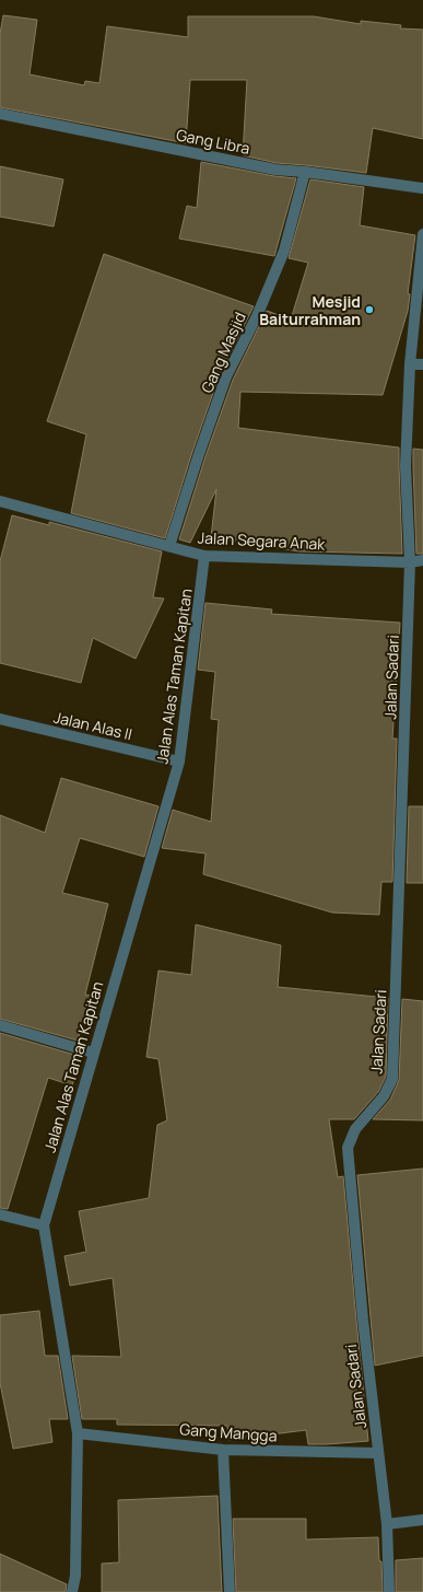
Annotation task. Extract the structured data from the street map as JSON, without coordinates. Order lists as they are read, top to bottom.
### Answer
{
  "streets": {
    "street": [
      "Gang Libra",
      "Gang Masjid",
      "Jalan Segara Anak",
      "Jalan Alas Taman Kapitan",
      "Jalan Sadari",
      "Jalan Alas II",
      "Gang Mangga"
    ]
  },
  "crossings": [
    ["Gang Libra", "Gang Masjid"],
    ["Gang Masjid", "Jalan Segara Anak"],
    ["Jalan Segara Anak", "Jalan Alas Taman Kapitan"],
    ["Jalan Segara Anak", "Jalan Sadari"],
    ["Jalan Alas Taman Kapitan", "Jalan Alas II"],
    ["Jalan Alas Taman Kapitan", "Gang Mangga"],
    ["Jalan Sadari", "Gang Mangga"]
  ],
  "places": ["Mesjid Baiturrahman"]
}
